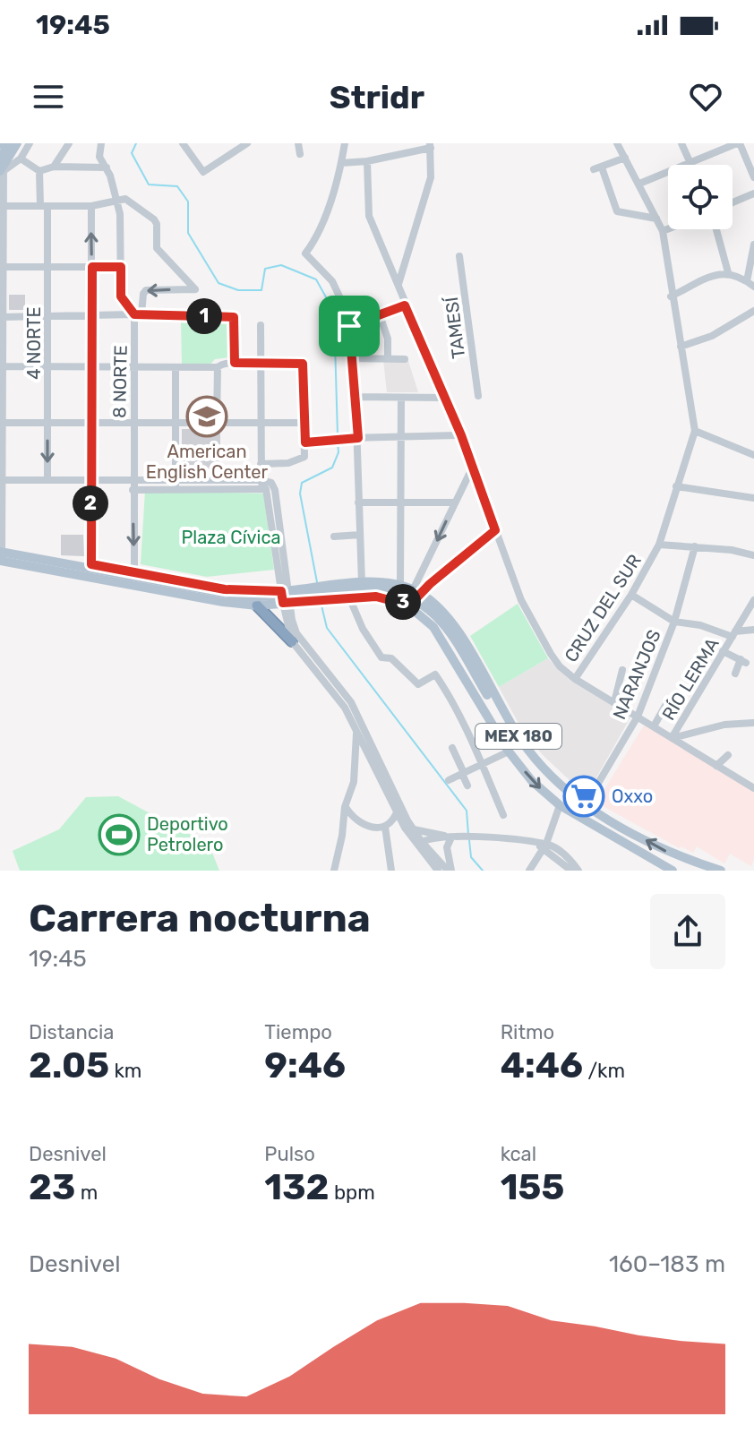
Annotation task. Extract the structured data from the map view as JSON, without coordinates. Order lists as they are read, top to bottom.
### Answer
{
  "streets": {
    "main road": ["MEX 180"],
    "street": [
      "TAMESÍ",
      "4 NORTE",
      "8 NORTE",
      "CRUZ DEL SUR",
      "NARANJOS",
      "RÍO LERMA"
    ]
  },
  "crossings": [
    ["8 NORTE", "MEX 180"],
    ["NARANJOS", "MEX 180"]
  ],
  "parks": ["Plaza Cívica"],
  "places": {
    "school or university": ["American English Center"],
    "supermarket": ["Oxxo"],
    "sports": ["Deportivo Petrolero"]
  },
  "page": {
    "status": "19:45",
    "header": "Stridr",
    "pins": ["1", "2", "3"],
    "heading": ["Carrera nocturna", "19:45"],
    "stats": [
      ["Distancia", "2.05 km"],
      ["Tiempo", "9:46"],
      ["Ritmo", "4:46 /km"],
      ["Desnivel", "23 m"],
      ["Pulso", "132 bpm"],
      ["kcal", "155"]
    ],
    "chart": ["Desnivel", "160–183 m"]
  }
}
